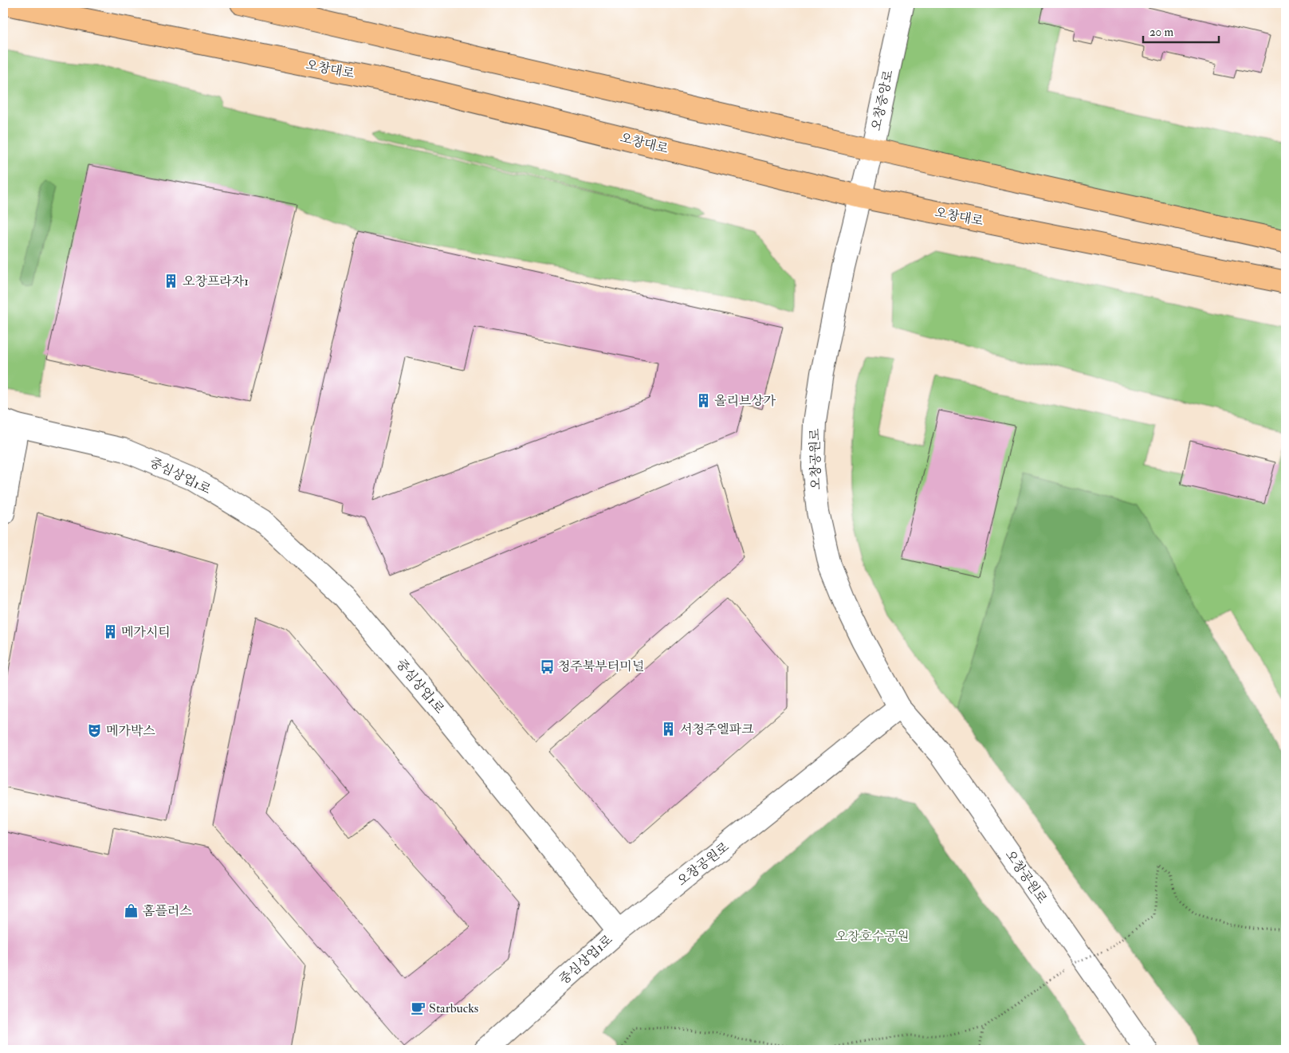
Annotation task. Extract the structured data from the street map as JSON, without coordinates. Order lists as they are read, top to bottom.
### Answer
{
  "streets": {
    "main road": ["오창대로"],
    "street": ["오창중앙로", "오창공원로", "중심상업1로"]
  },
  "crossings": [
    ["오창대로", "오창중앙로"],
    ["오창대로", "오창공원로"],
    ["오창중앙로", "오창공원로"],
    ["오창공원로", "중심상업1로"]
  ],
  "parks": ["오창호수공원"],
  "places": {
    "building": [
      "오창프라자1",
      "올리브상가",
      "메가시티",
      "서청주엘파크"
    ],
    "bus stop": ["청주북부터미널"],
    "theatre": ["메가박스"],
    "shop": ["홈플러스"],
    "cafe": ["Starbucks"]
  },
  "scale_bar": "20 m"
}
